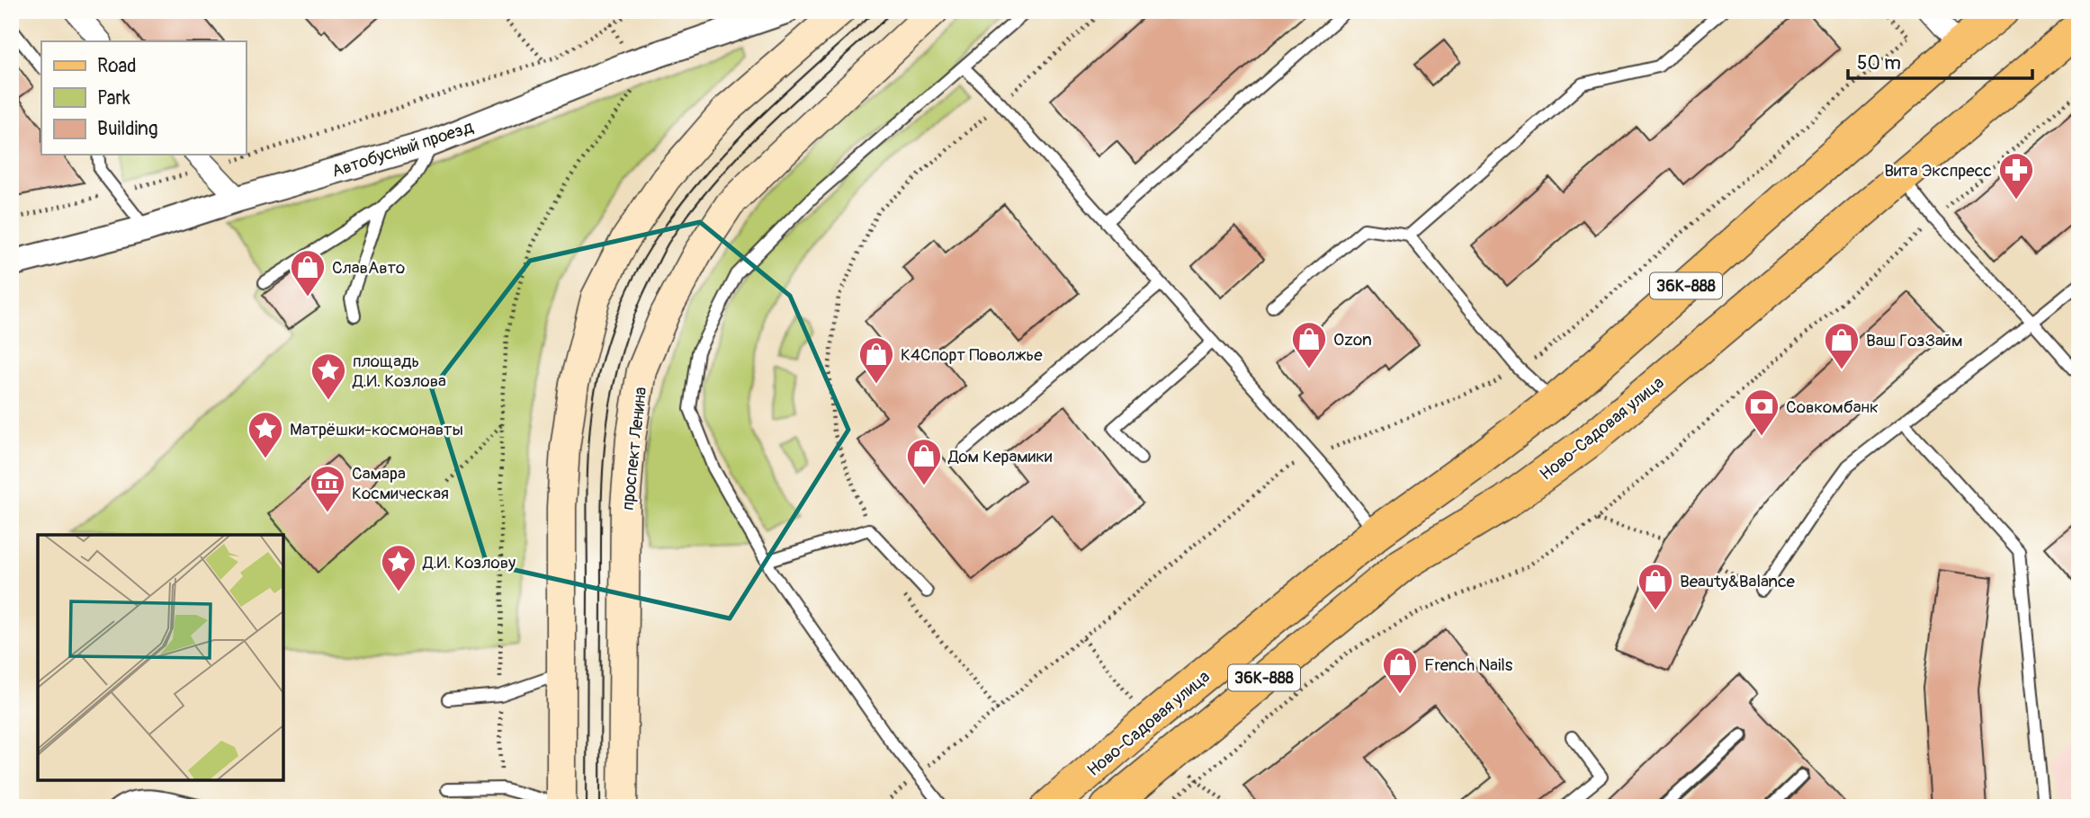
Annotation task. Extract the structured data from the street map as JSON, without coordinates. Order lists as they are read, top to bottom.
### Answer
{
  "streets": {
    "main road": ["36К-888", "Ново-Садовая улица", "проспект Ленина"],
    "street": ["Автобусный проезд"]
  },
  "places": {
    "pharmacy": ["Вита Экспресс"],
    "shop": [
      "СлавАвто",
      "Ozon",
      "Ваш ГозЗайм",
      "К4Спорт Поволжье",
      "Дом Керамики",
      "Beauty&Balance",
      "French Nails"
    ],
    "place": ["площадь Д.И. Козлова", "Матрёшки-космонавты", "Д.И. Козлову"],
    "bank": ["Совкомбанк"],
    "museum": ["Самара Космическая"]
  },
  "legend": ["Road", "Park", "Building"],
  "scale_bar": "50 m"
}
